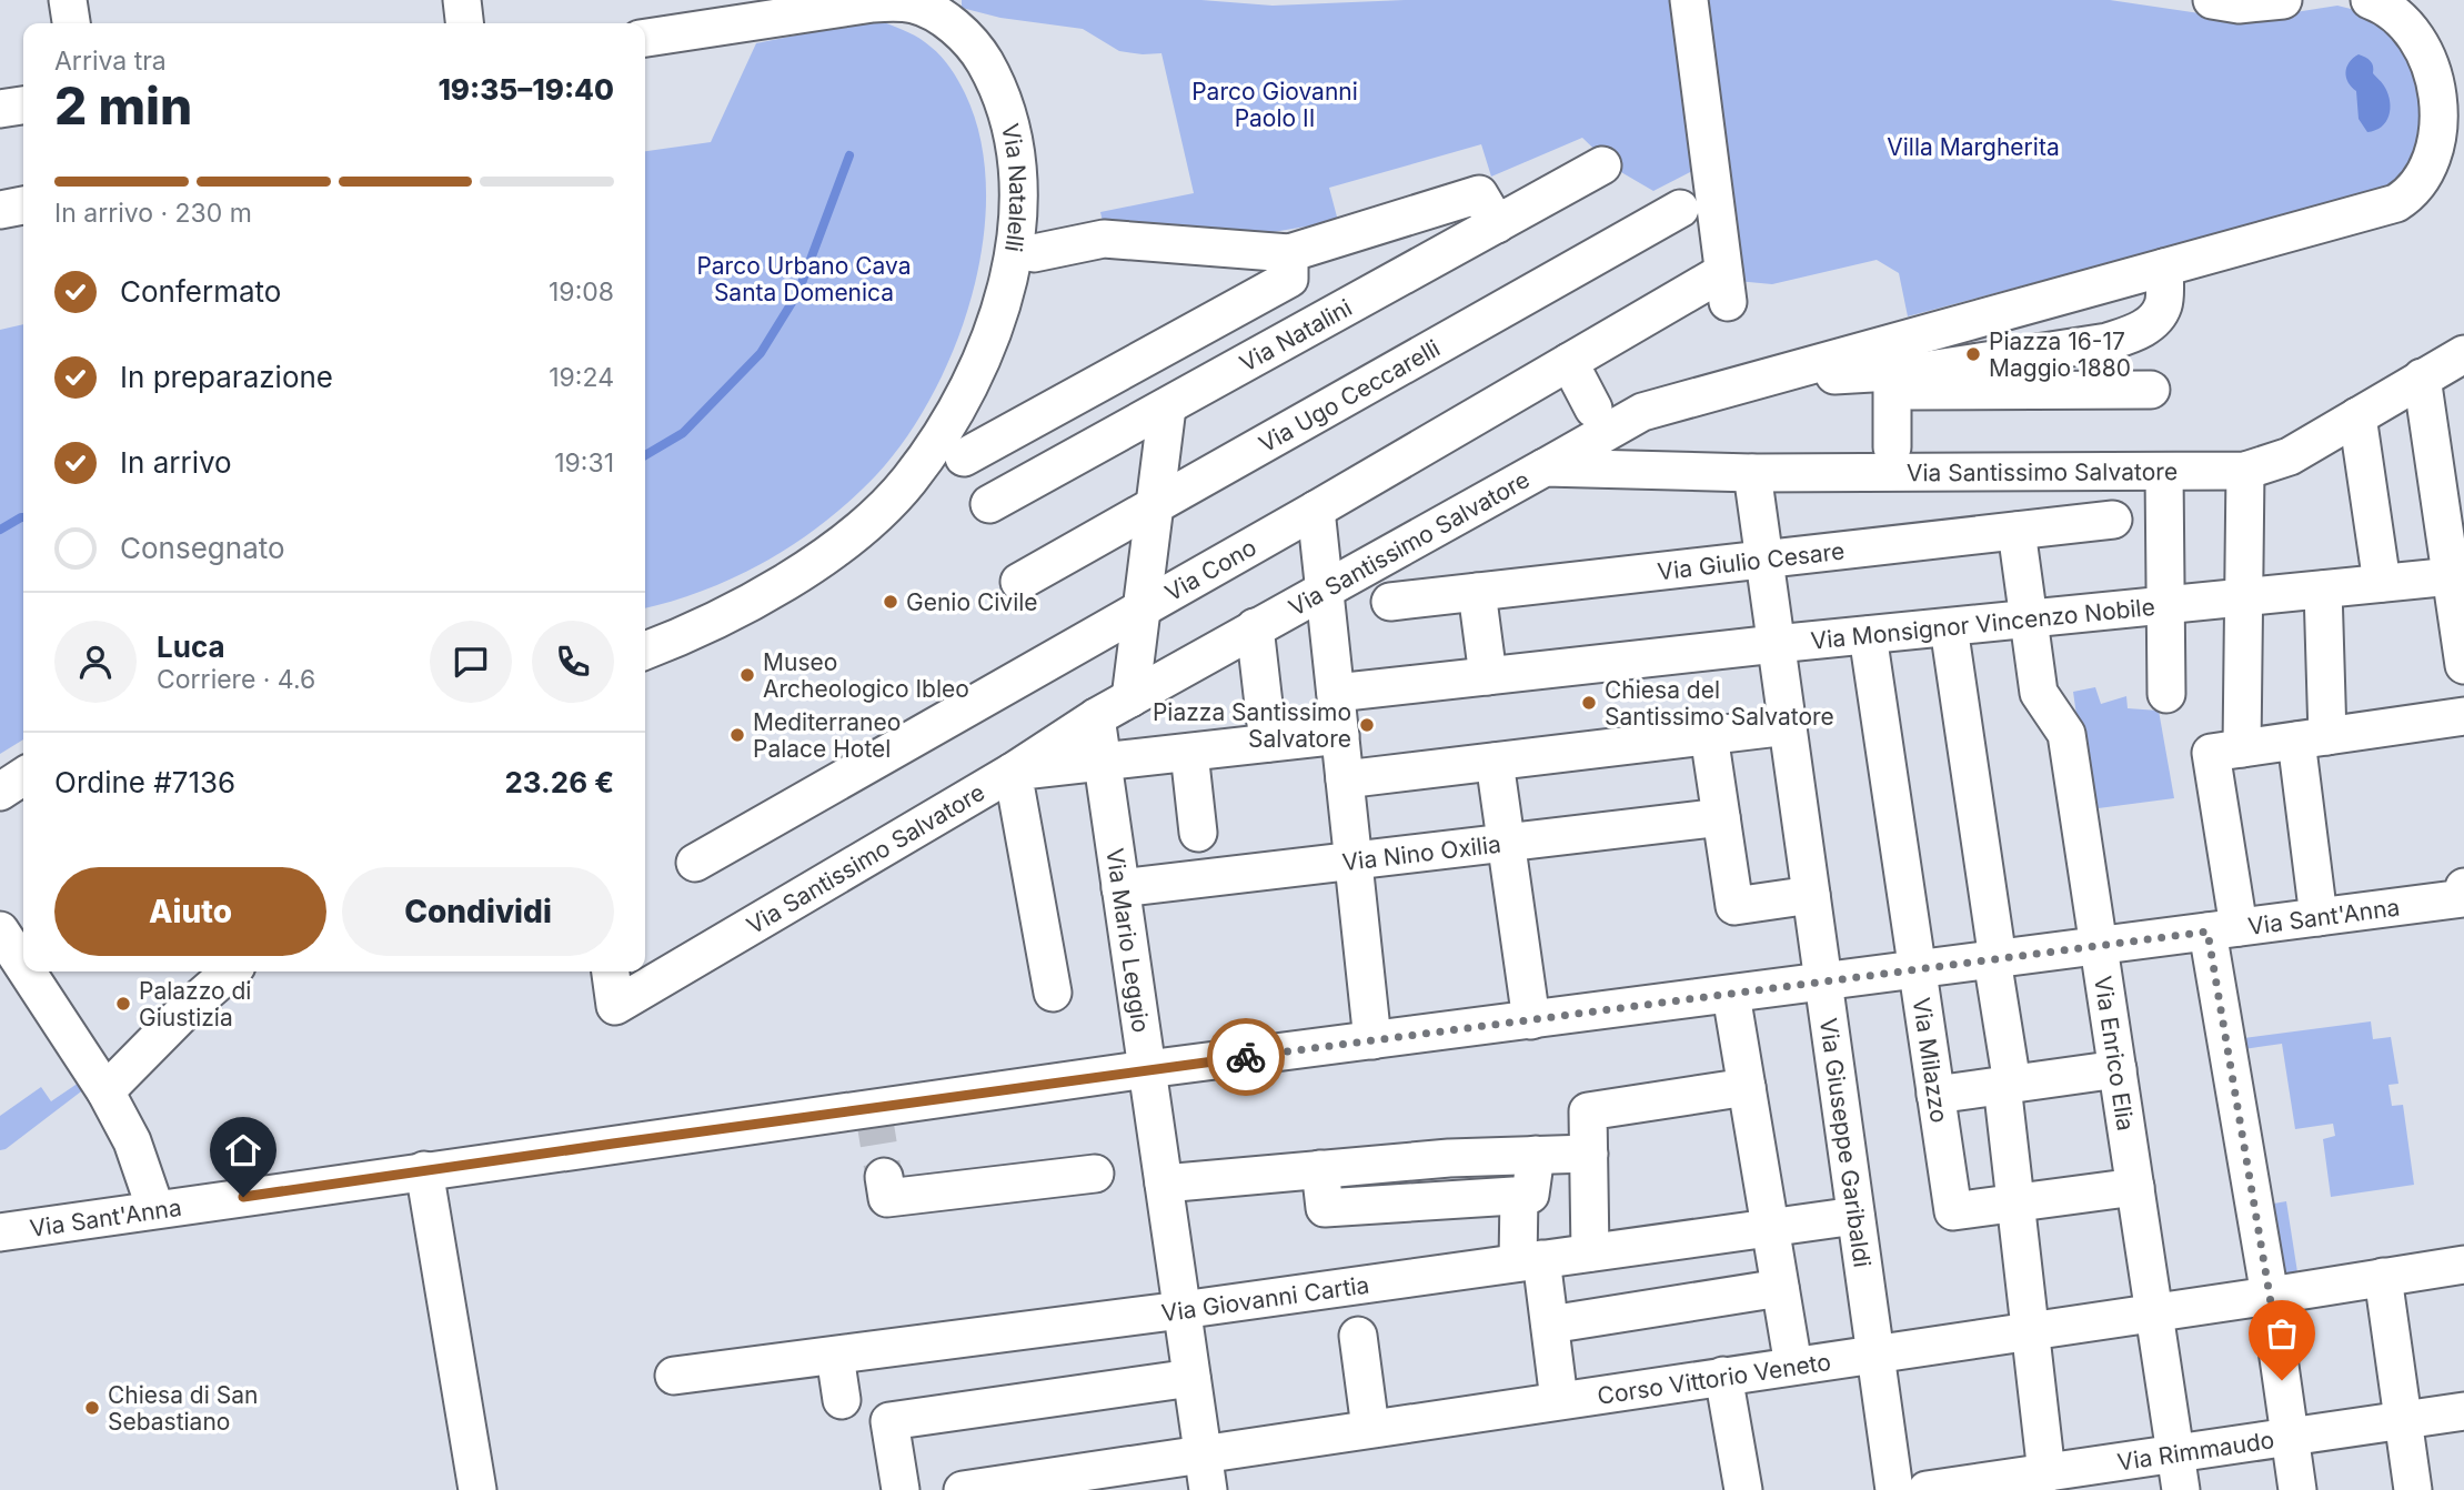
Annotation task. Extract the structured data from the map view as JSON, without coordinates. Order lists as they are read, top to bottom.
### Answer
{
  "streets": {
    "street": [
      "Via Natalelli",
      "Via Natalini",
      "Via Ugo Ceccarelli",
      "Via Santissimo Salvatore",
      "Via Giulio Cesare",
      "Via Cono",
      "Via Monsignor Vincenzo Nobile",
      "Via Nino Oxilia",
      "Via Sant'Anna",
      "Via Mario Leggio",
      "Via Enrico Elia",
      "Via Milazzo",
      "Via Giuseppe Garibaldi",
      "Via Giovanni Cartia",
      "Corso Vittorio Veneto",
      "Via Rimmaudo"
    ]
  },
  "crossings": [
    ["Via Santissimo Salvatore", "Via Mario Leggio"],
    ["Via Santissimo Salvatore", "Via Giuseppe Garibaldi"],
    ["Via Giulio Cesare", "Via Enrico Elia"],
    ["Via Giulio Cesare", "Via Giuseppe Garibaldi"],
    ["Via Monsignor Vincenzo Nobile", "Via Enrico Elia"],
    ["Via Monsignor Vincenzo Nobile", "Via Milazzo"],
    ["Via Monsignor Vincenzo Nobile", "Via Giuseppe Garibaldi"],
    ["Via Nino Oxilia", "Via Mario Leggio"],
    ["Via Sant'Anna", "Via Mario Leggio"],
    ["Via Sant'Anna", "Via Enrico Elia"],
    ["Via Sant'Anna", "Via Milazzo"],
    ["Via Sant'Anna", "Via Giuseppe Garibaldi"],
    ["Via Mario Leggio", "Via Giovanni Cartia"],
    ["Via Mario Leggio", "Corso Vittorio Veneto"],
    ["Via Enrico Elia", "Via Milazzo"],
    ["Via Enrico Elia", "Corso Vittorio Veneto"],
    ["Via Enrico Elia", "Via Rimmaudo"],
    ["Via Giuseppe Garibaldi", "Via Giovanni Cartia"],
    ["Via Giuseppe Garibaldi", "Corso Vittorio Veneto"]
  ],
  "parks": ["Parco Giovanni Paolo II", "Villa Margherita", "Parco Urbano Cava Santa Domenica"],
  "places": [
    "Piazza 16-17 Maggio 1880",
    "Genio Civile",
    "Museo Archeologico Ibleo",
    "Chiesa del Santissimo Salvatore",
    "Piazza Santissimo Salvatore",
    "Mediterraneo Palace Hotel",
    "Palazzo di Giustizia",
    "Chiesa di San Sebastiano"
  ],
  "page": {
    "heading": ["2 min", "Arriva tra", "19:35–19:40"],
    "panel": [
      "Luca",
      "Corriere · 4.6",
      "Ordine #7136",
      "23.26 €"
    ],
    "bar": "In arrivo · 230 m",
    "list": [
      ["Confermato", "19:08"],
      ["In preparazione", "19:24"],
      ["In arrivo", "19:31"],
      "Consegnato"
    ],
    "buttons": ["Aiuto", "Condividi"]
  }
}
